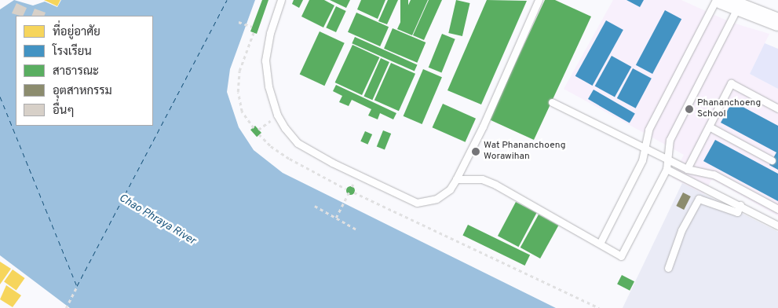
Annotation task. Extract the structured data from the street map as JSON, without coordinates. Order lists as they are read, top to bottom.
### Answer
{
  "water": ["Chao Phraya River"],
  "places": ["Phananchoeng School", "Wat Phananchoeng Worawihan"],
  "legend": [
    "ที่อยู่อาศัย",
    "โรงเรียน",
    "สาธารณะ",
    "อุตสาหกรรม",
    "อื่นๆ"
  ]
}
